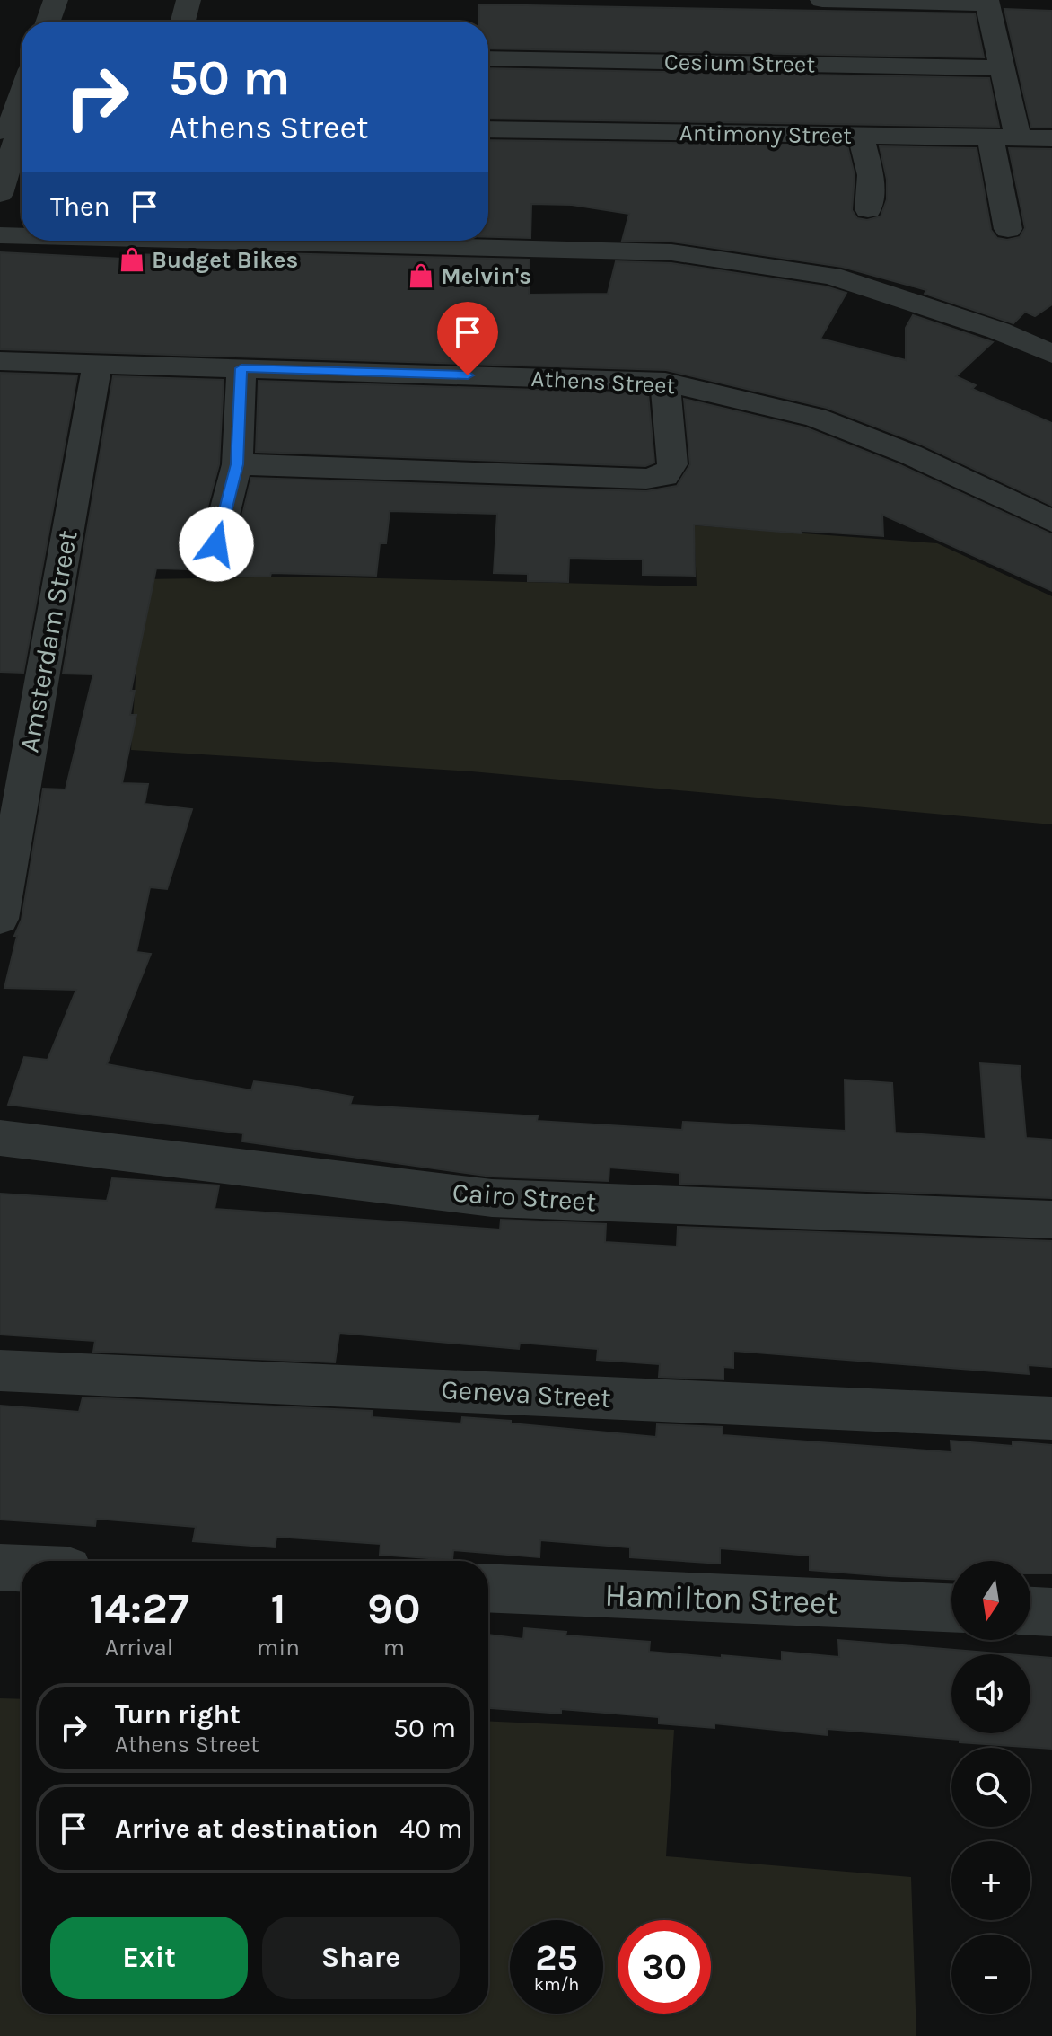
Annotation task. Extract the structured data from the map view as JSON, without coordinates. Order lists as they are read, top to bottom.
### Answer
{
  "streets": {
    "street": [
      "Cesium Street",
      "Antimony Street",
      "Athens Street",
      "Amsterdam Street",
      "Cairo Street",
      "Geneva Street",
      "Hamilton Street"
    ]
  },
  "crossings": [
    ["Athens Street", "Amsterdam Street"]
  ],
  "places": {
    "shop": ["Budget Bikes", "Melvin's"]
  },
  "north": "bottom",
  "page": {
    "turn": ["50 m", "Athens Street"],
    "then": "Then",
    "map_buttons": ["+", "−"],
    "eta": [
      "14:27",
      "Arrival",
      "1",
      "min",
      "90",
      "m"
    ],
    "list": [
      {
        "name": "Turn right",
        "note": "Athens Street",
        "value": "50 m"
      },
      {
        "name": "Arrive at destination",
        "value": "40 m"
      }
    ],
    "buttons": ["Exit", "Share"],
    "speed": "25 km/h",
    "limit": "30"
  }
}
